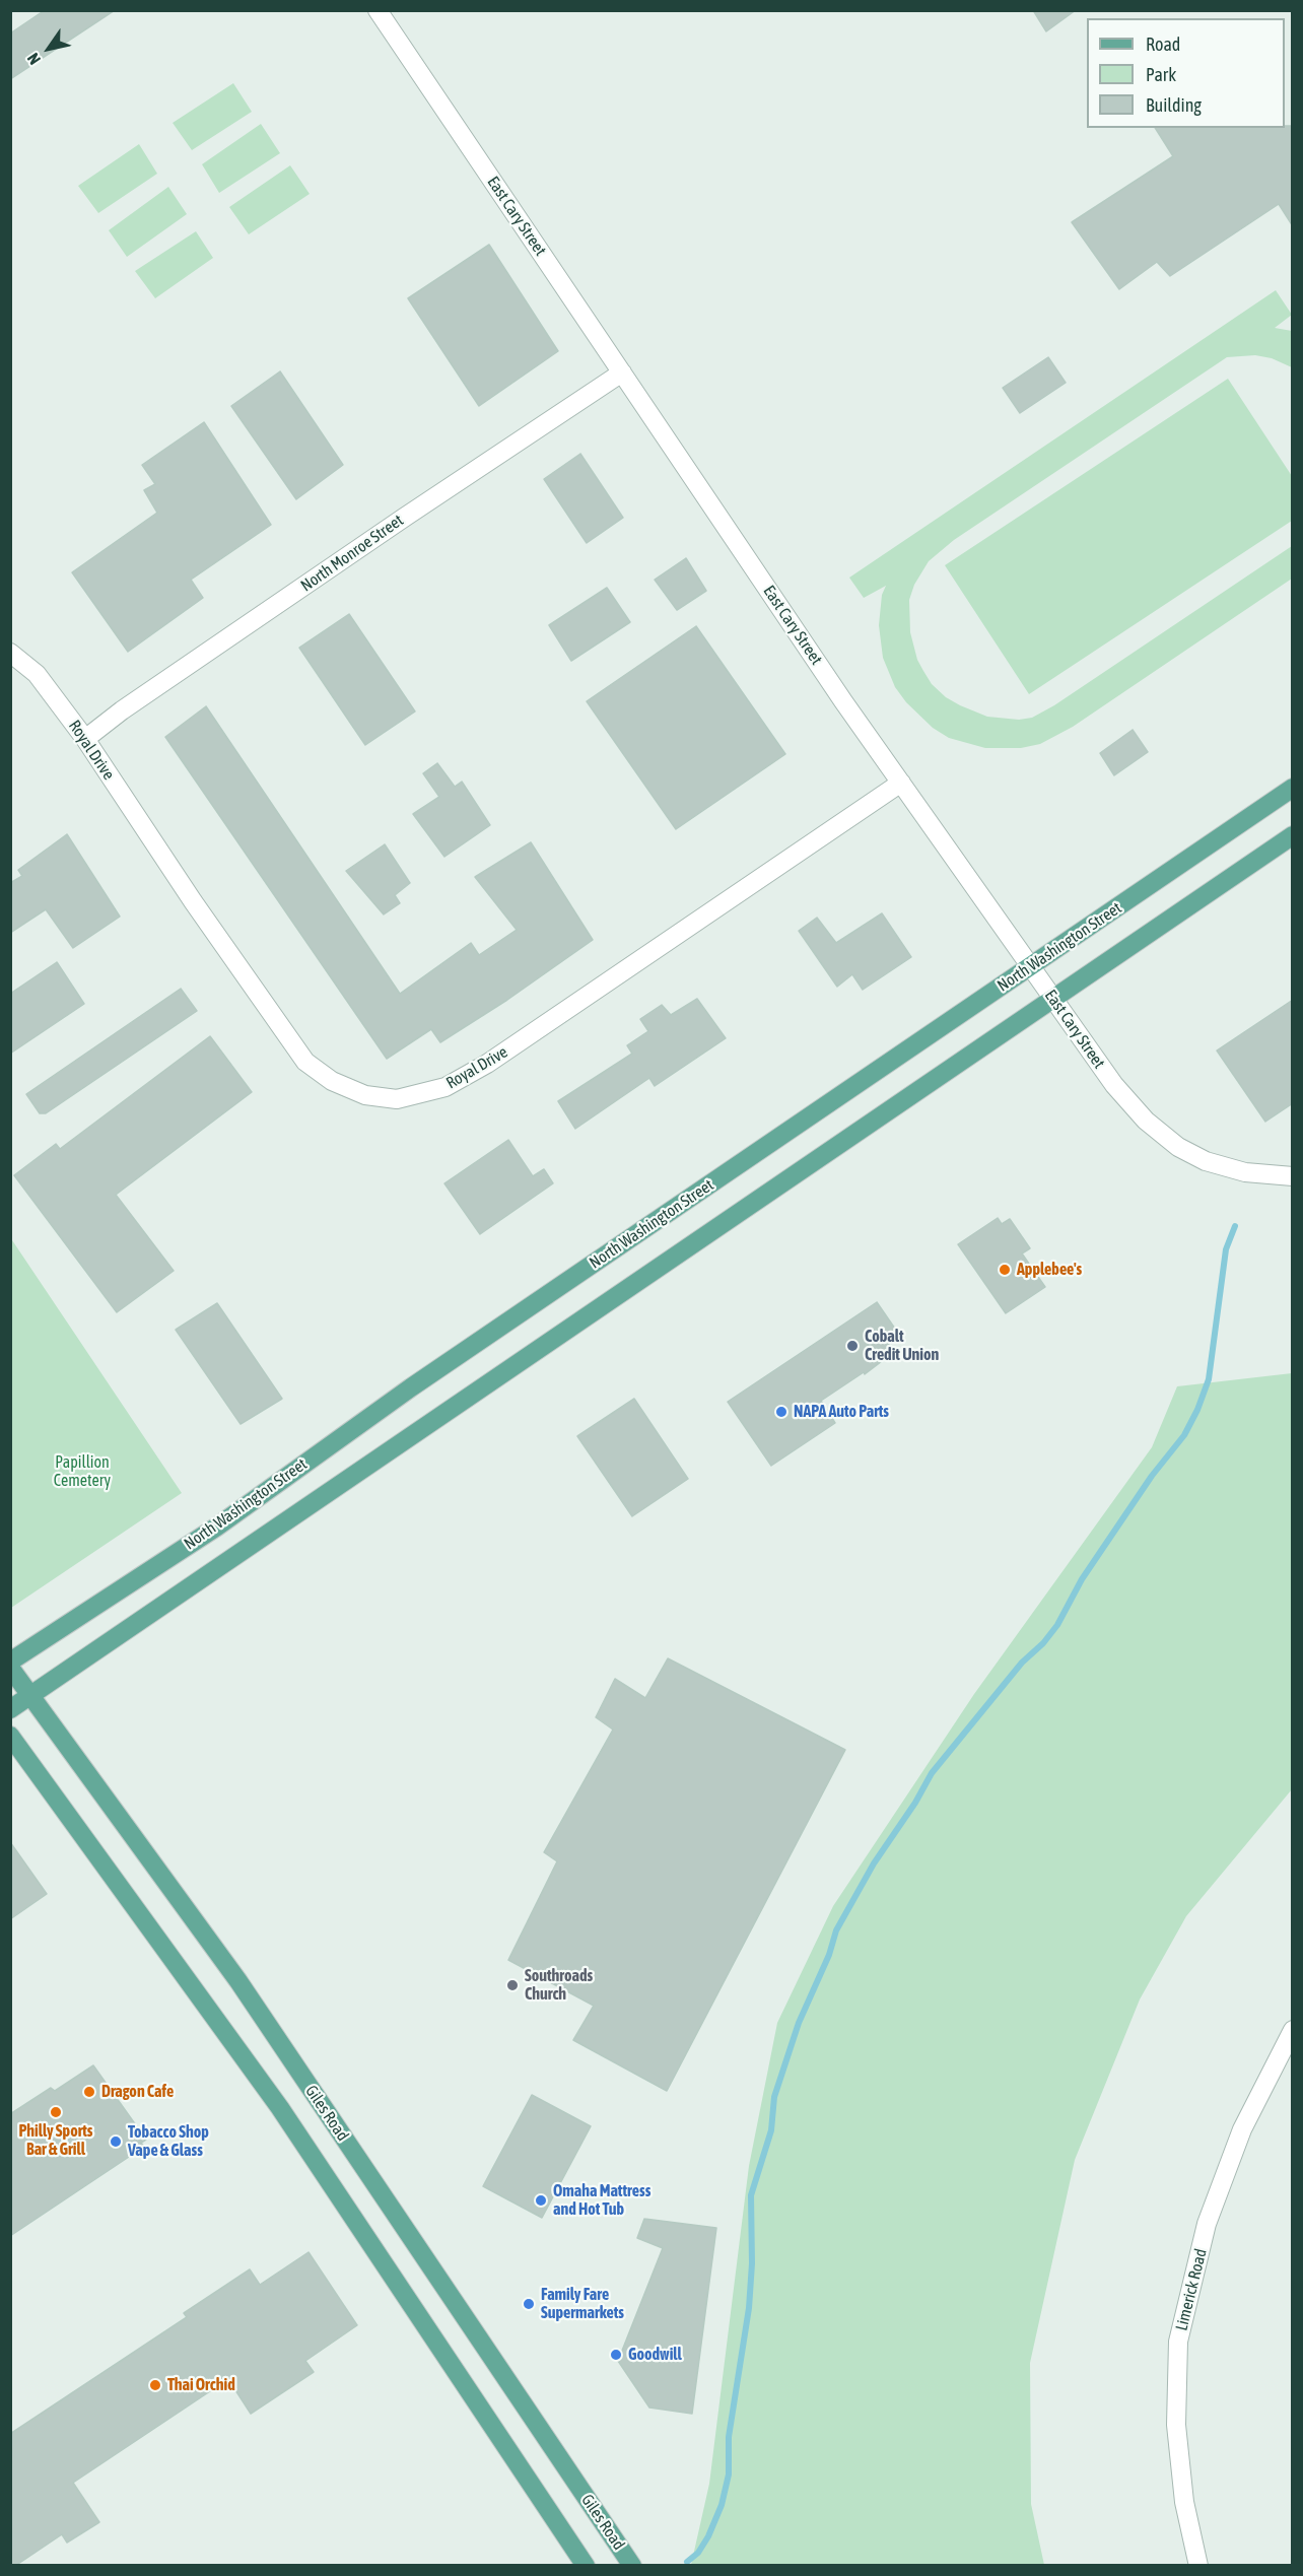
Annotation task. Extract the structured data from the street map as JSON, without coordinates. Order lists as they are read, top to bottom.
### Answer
{
  "streets": {
    "main road": ["North Washington Street", "Giles Road"],
    "street": [
      "East Cary Street",
      "North Monroe Street",
      "Royal Drive",
      "Limerick Road"
    ]
  },
  "crossings": [
    ["East Cary Street", "North Monroe Street"],
    ["East Cary Street", "Royal Drive"],
    ["East Cary Street", "North Washington Street"],
    ["North Monroe Street", "Royal Drive"]
  ],
  "parks": ["Papillion Cemetery"],
  "places": [
    "Applebee's",
    "Cobalt Credit Union",
    "NAPA Auto Parts",
    "Southroads Church",
    "Dragon Cafe",
    "Philly Sports Bar & Grill",
    "Tobacco Shop Vape & Glass",
    "Omaha Mattress and Hot Tub",
    "Family Fare Supermarkets",
    "Goodwill",
    "Thai Orchid"
  ],
  "legend": ["Road", "Park", "Building"],
  "north": "bottom left"
}
